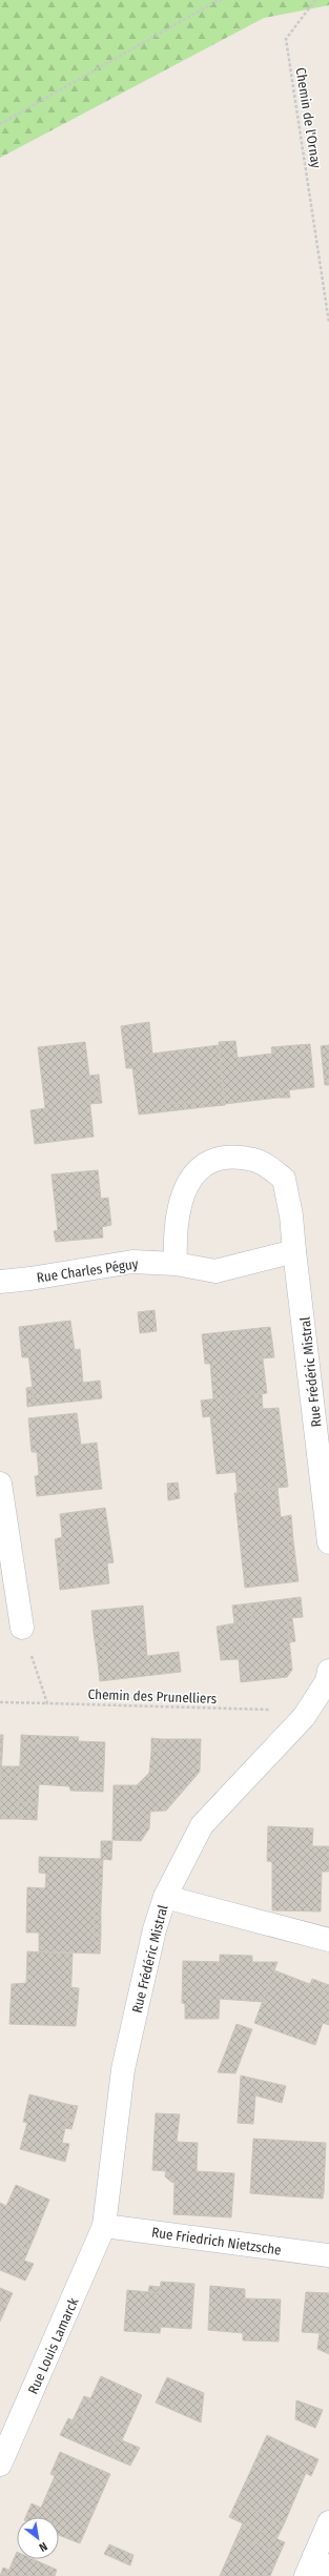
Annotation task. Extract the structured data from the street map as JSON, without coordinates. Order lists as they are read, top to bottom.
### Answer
{
  "streets": {
    "street": [
      "Rue Charles Péguy",
      "Rue Frédéric Mistral",
      "Rue Friedrich Nietzsche",
      "Rue Louis Lamarck"
    ],
    "path": ["Chemin de l'Ornay", "Chemin des Prunelliers"]
  },
  "crossings": [
    ["Rue Charles Péguy", "Rue Frédéric Mistral"],
    ["Rue Frédéric Mistral", "Rue Friedrich Nietzsche"],
    ["Rue Frédéric Mistral", "Rue Louis Lamarck"],
    ["Rue Friedrich Nietzsche", "Rue Louis Lamarck"]
  ],
  "north": "bottom right"
}
